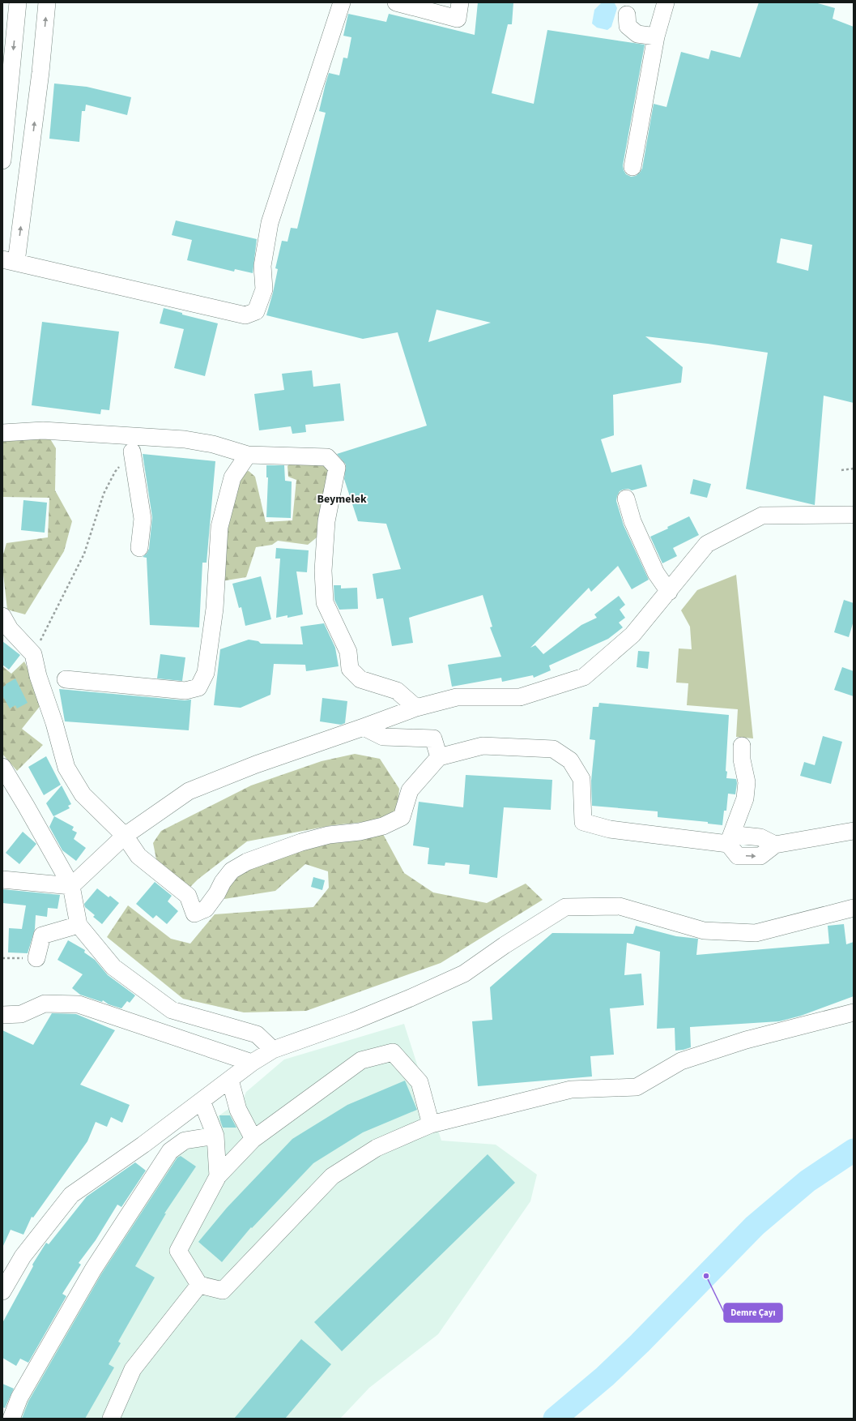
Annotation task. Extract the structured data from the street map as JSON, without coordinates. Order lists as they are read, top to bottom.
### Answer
{
  "districts": ["Beymelek"],
  "places": ["Demre Çayı"]
}
